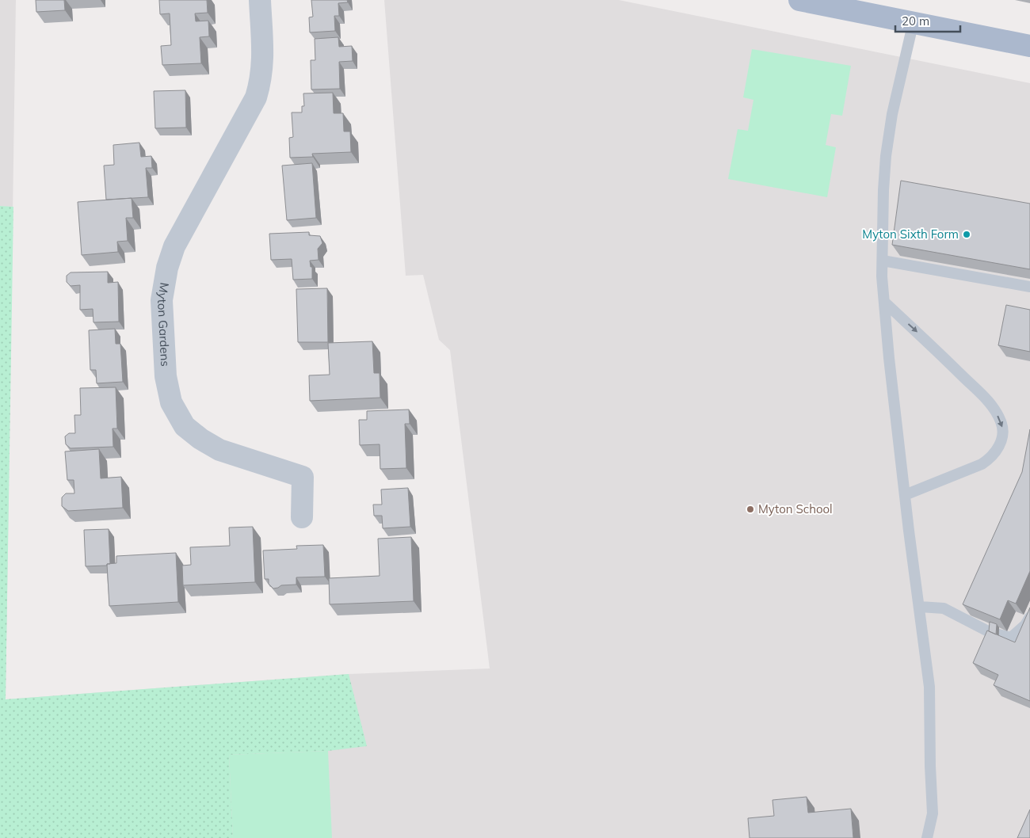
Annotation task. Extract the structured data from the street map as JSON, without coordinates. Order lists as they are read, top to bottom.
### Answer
{
  "streets": {
    "street": ["Myton Gardens"]
  },
  "places": ["Myton Sixth Form", "Myton School"],
  "scale_bar": "20 m"
}
